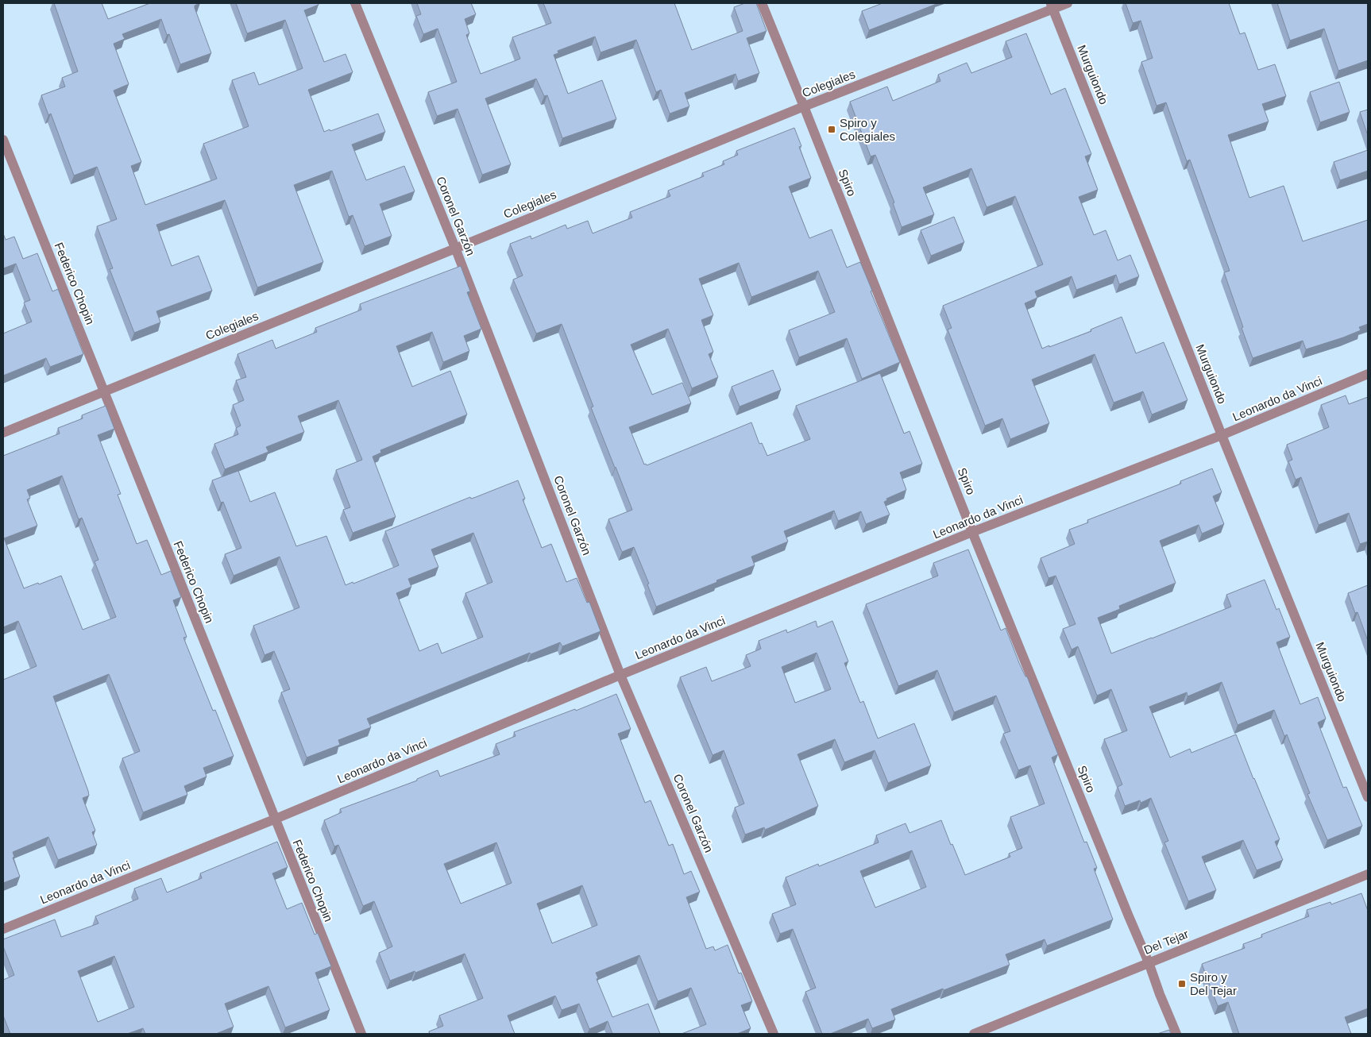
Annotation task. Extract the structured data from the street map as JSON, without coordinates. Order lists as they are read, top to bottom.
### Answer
{
  "streets": {
    "street": [
      "Murguiondo",
      "Colegiales",
      "Spiro",
      "Coronel Garzón",
      "Federico Chopin",
      "Leonardo da Vinci",
      "Del Tejar"
    ]
  },
  "crossings": [
    ["Murguiondo", "Colegiales"],
    ["Murguiondo", "Leonardo da Vinci"],
    ["Colegiales", "Spiro"],
    ["Colegiales", "Coronel Garzón"],
    ["Colegiales", "Federico Chopin"],
    ["Spiro", "Leonardo da Vinci"],
    ["Spiro", "Del Tejar"],
    ["Coronel Garzón", "Leonardo da Vinci"],
    ["Federico Chopin", "Leonardo da Vinci"]
  ],
  "places": {
    "transit": ["Spiro y Colegiales", "Spiro y Del Tejar"]
  }
}
